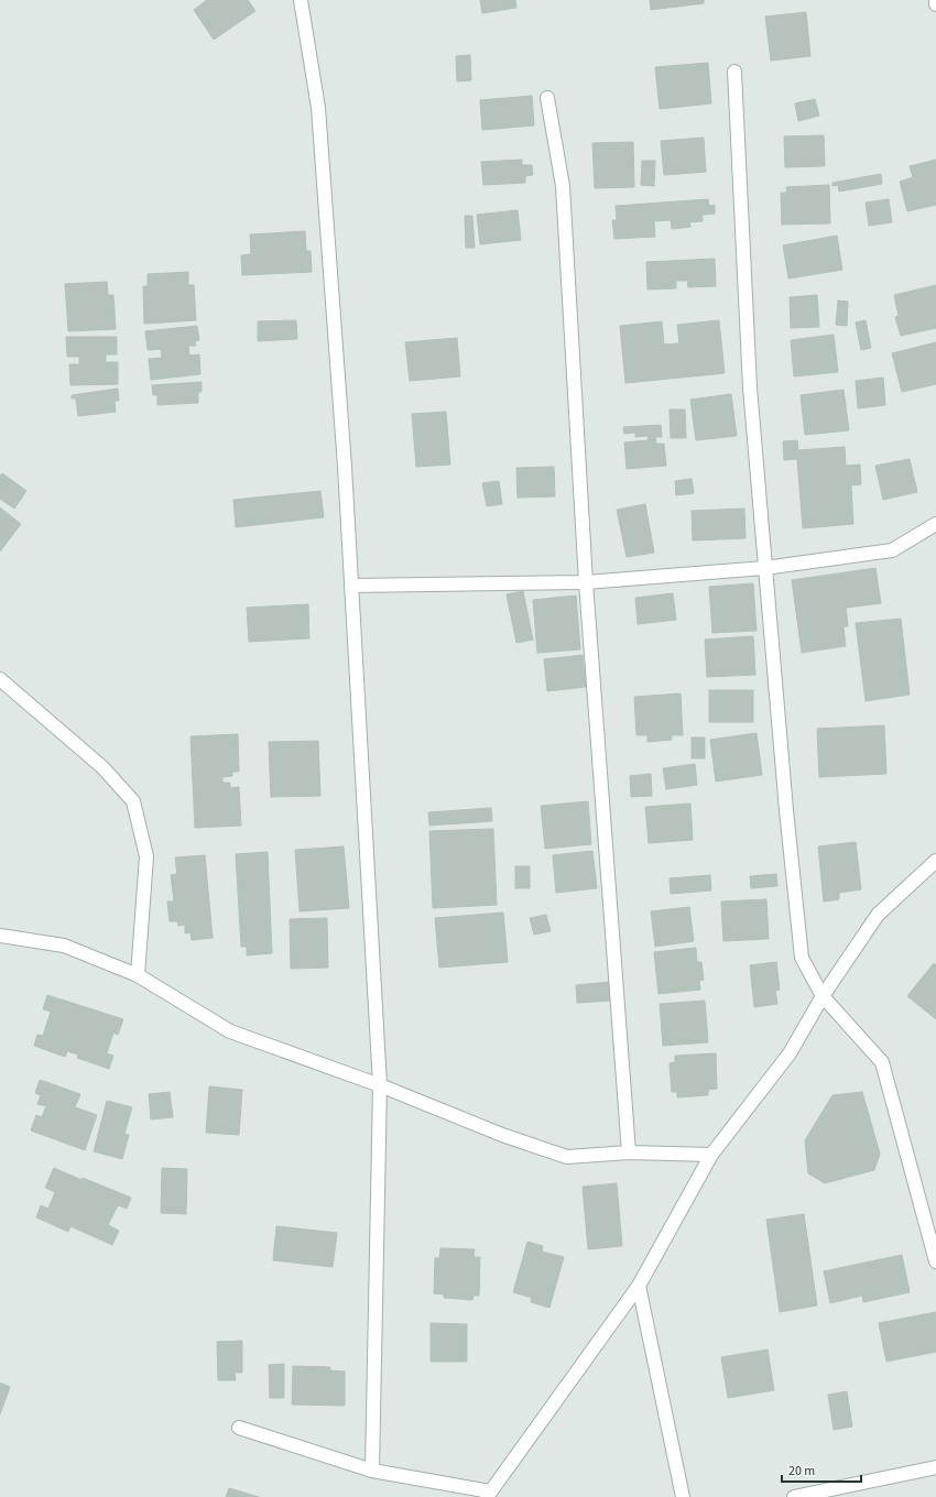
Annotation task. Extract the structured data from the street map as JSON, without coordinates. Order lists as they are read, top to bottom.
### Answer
{
  "scale_bar": "20 m"
}
